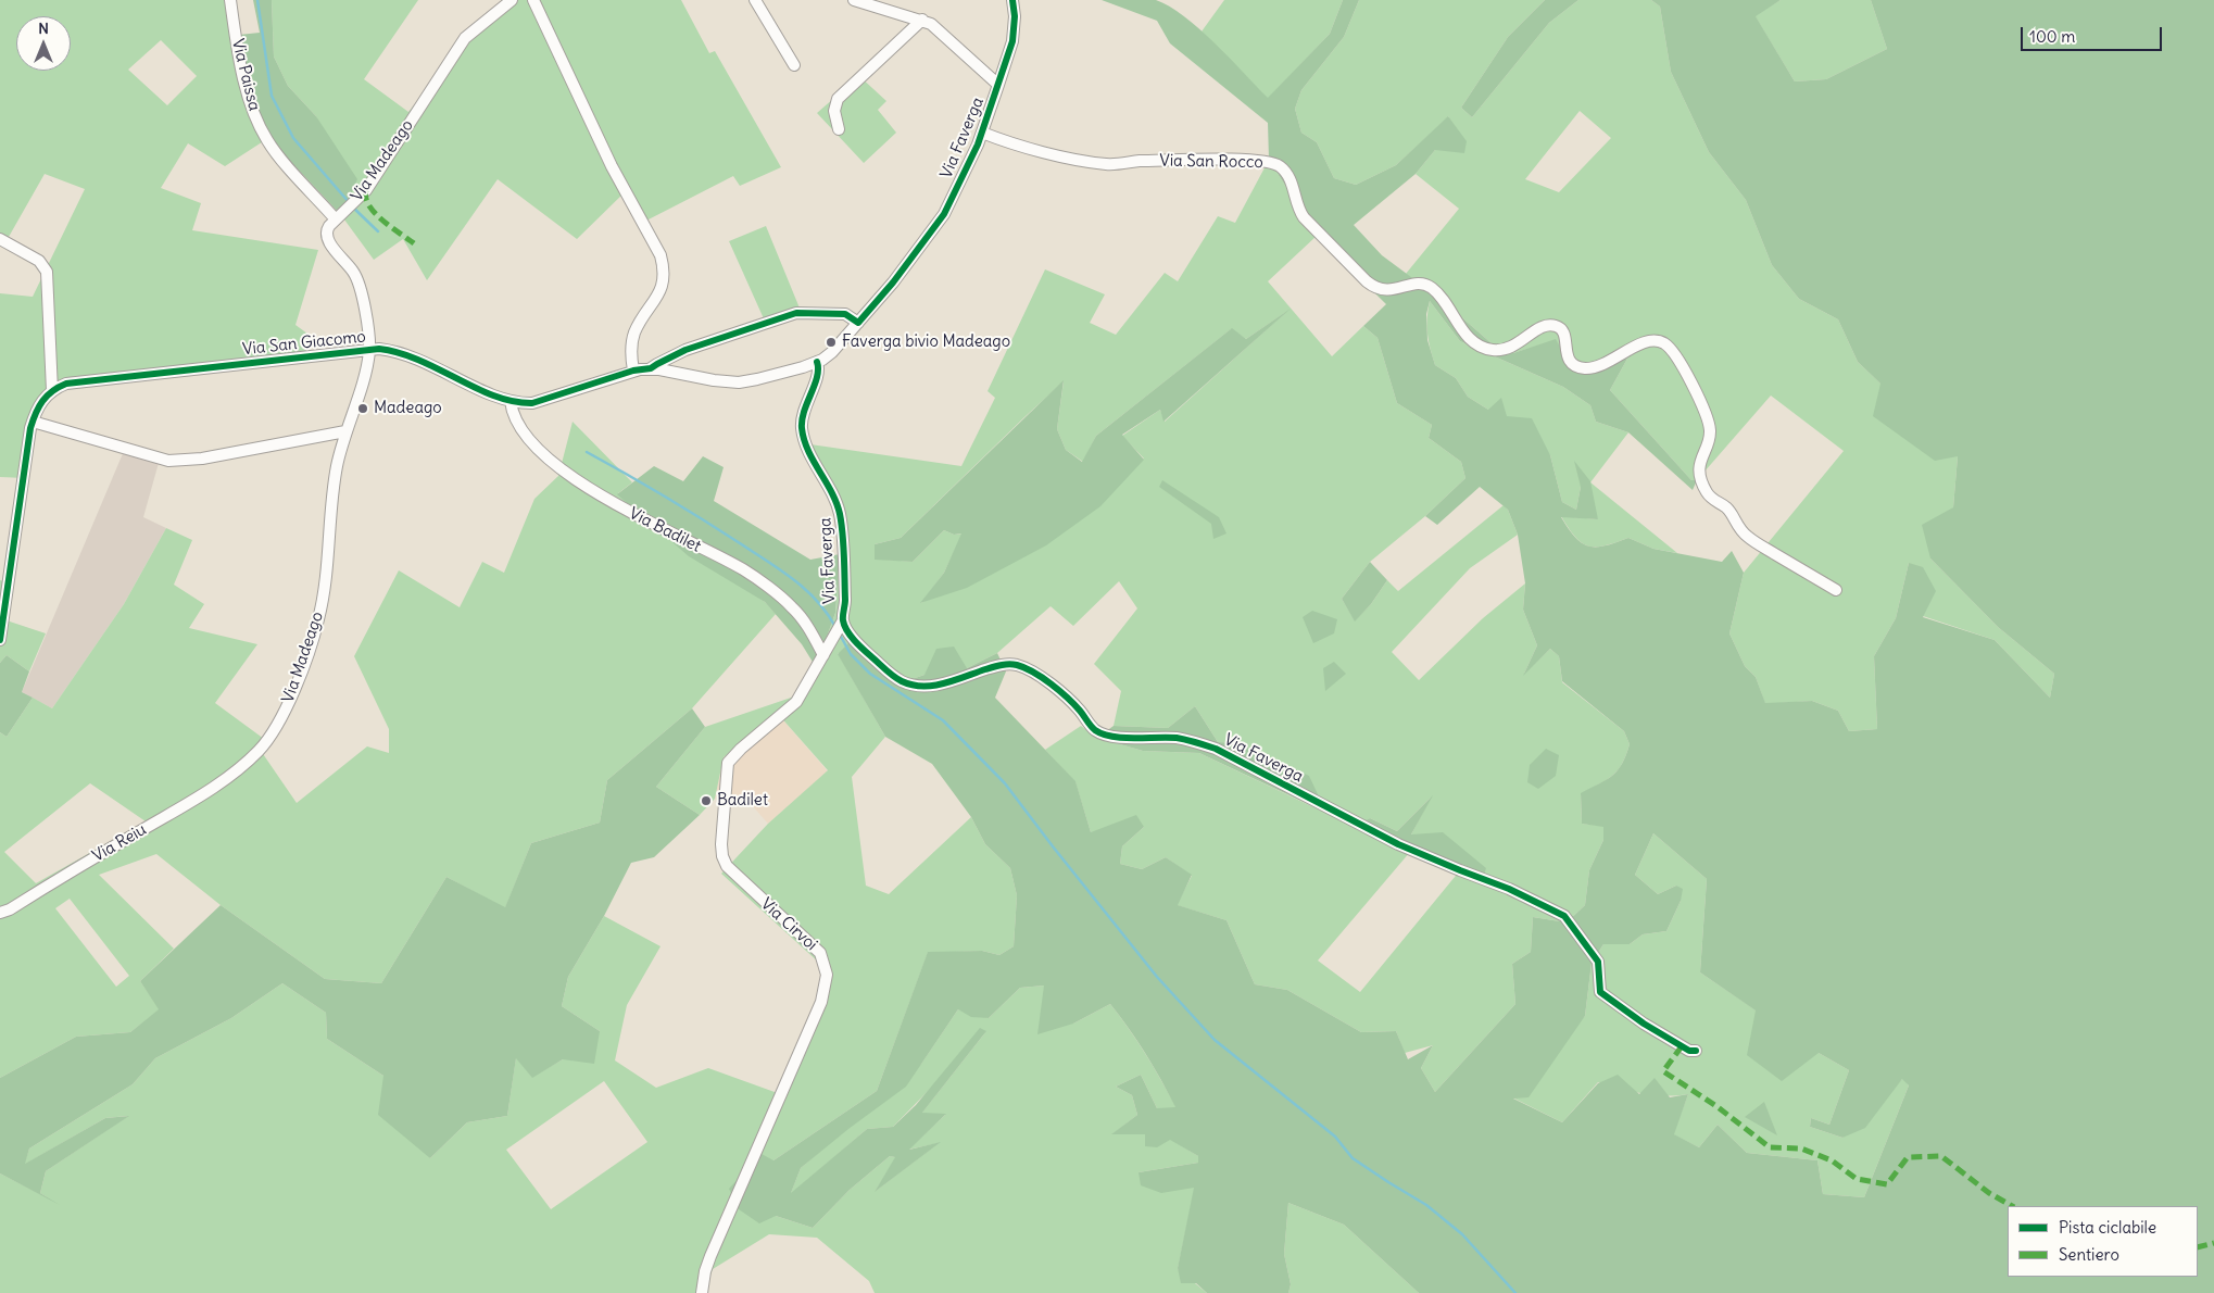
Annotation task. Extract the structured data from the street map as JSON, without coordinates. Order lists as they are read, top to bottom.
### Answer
{
  "streets": {
    "street": [
      "Via Paissa",
      "Via Faverga",
      "Via Madeago",
      "Via San Rocco",
      "Via San Giacomo",
      "Via Badilet",
      "Via Reiu",
      "Via Cirvoi"
    ]
  },
  "crossings": [
    ["Via Paissa", "Via Madeago"],
    ["Via Faverga", "Via San Rocco"],
    ["Via Faverga", "Via San Giacomo"],
    ["Via Faverga", "Via Cirvoi"],
    ["Via Madeago", "Via San Giacomo"],
    ["Via Madeago", "Via Reiu"],
    ["Via San Giacomo", "Via Badilet"],
    ["Via Badilet", "Via Cirvoi"]
  ],
  "places": ["Faverga bivio Madeago", "Madeago", "Badilet"],
  "legend": ["Pista ciclabile", "Sentiero"],
  "scale_bar": "100 m",
  "north": "top"
}
